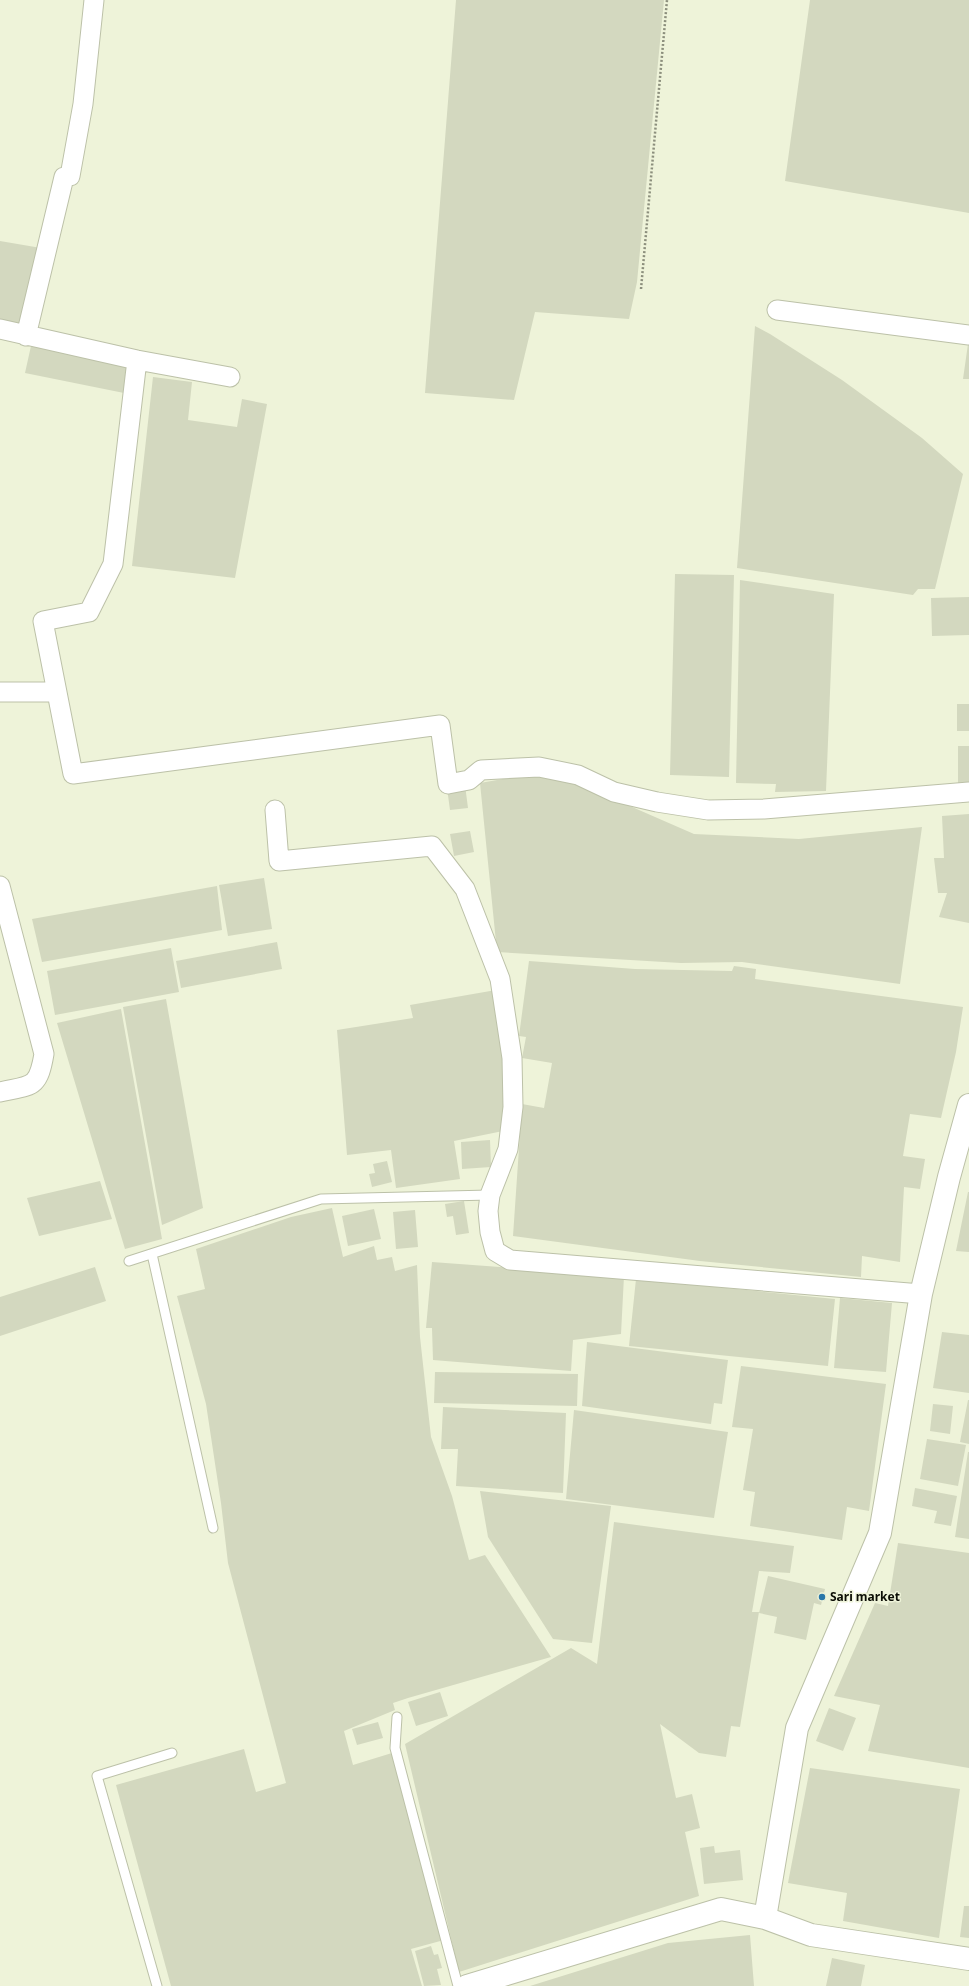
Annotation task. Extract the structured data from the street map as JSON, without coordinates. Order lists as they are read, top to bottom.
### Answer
{
  "places": ["Sari market"]
}
